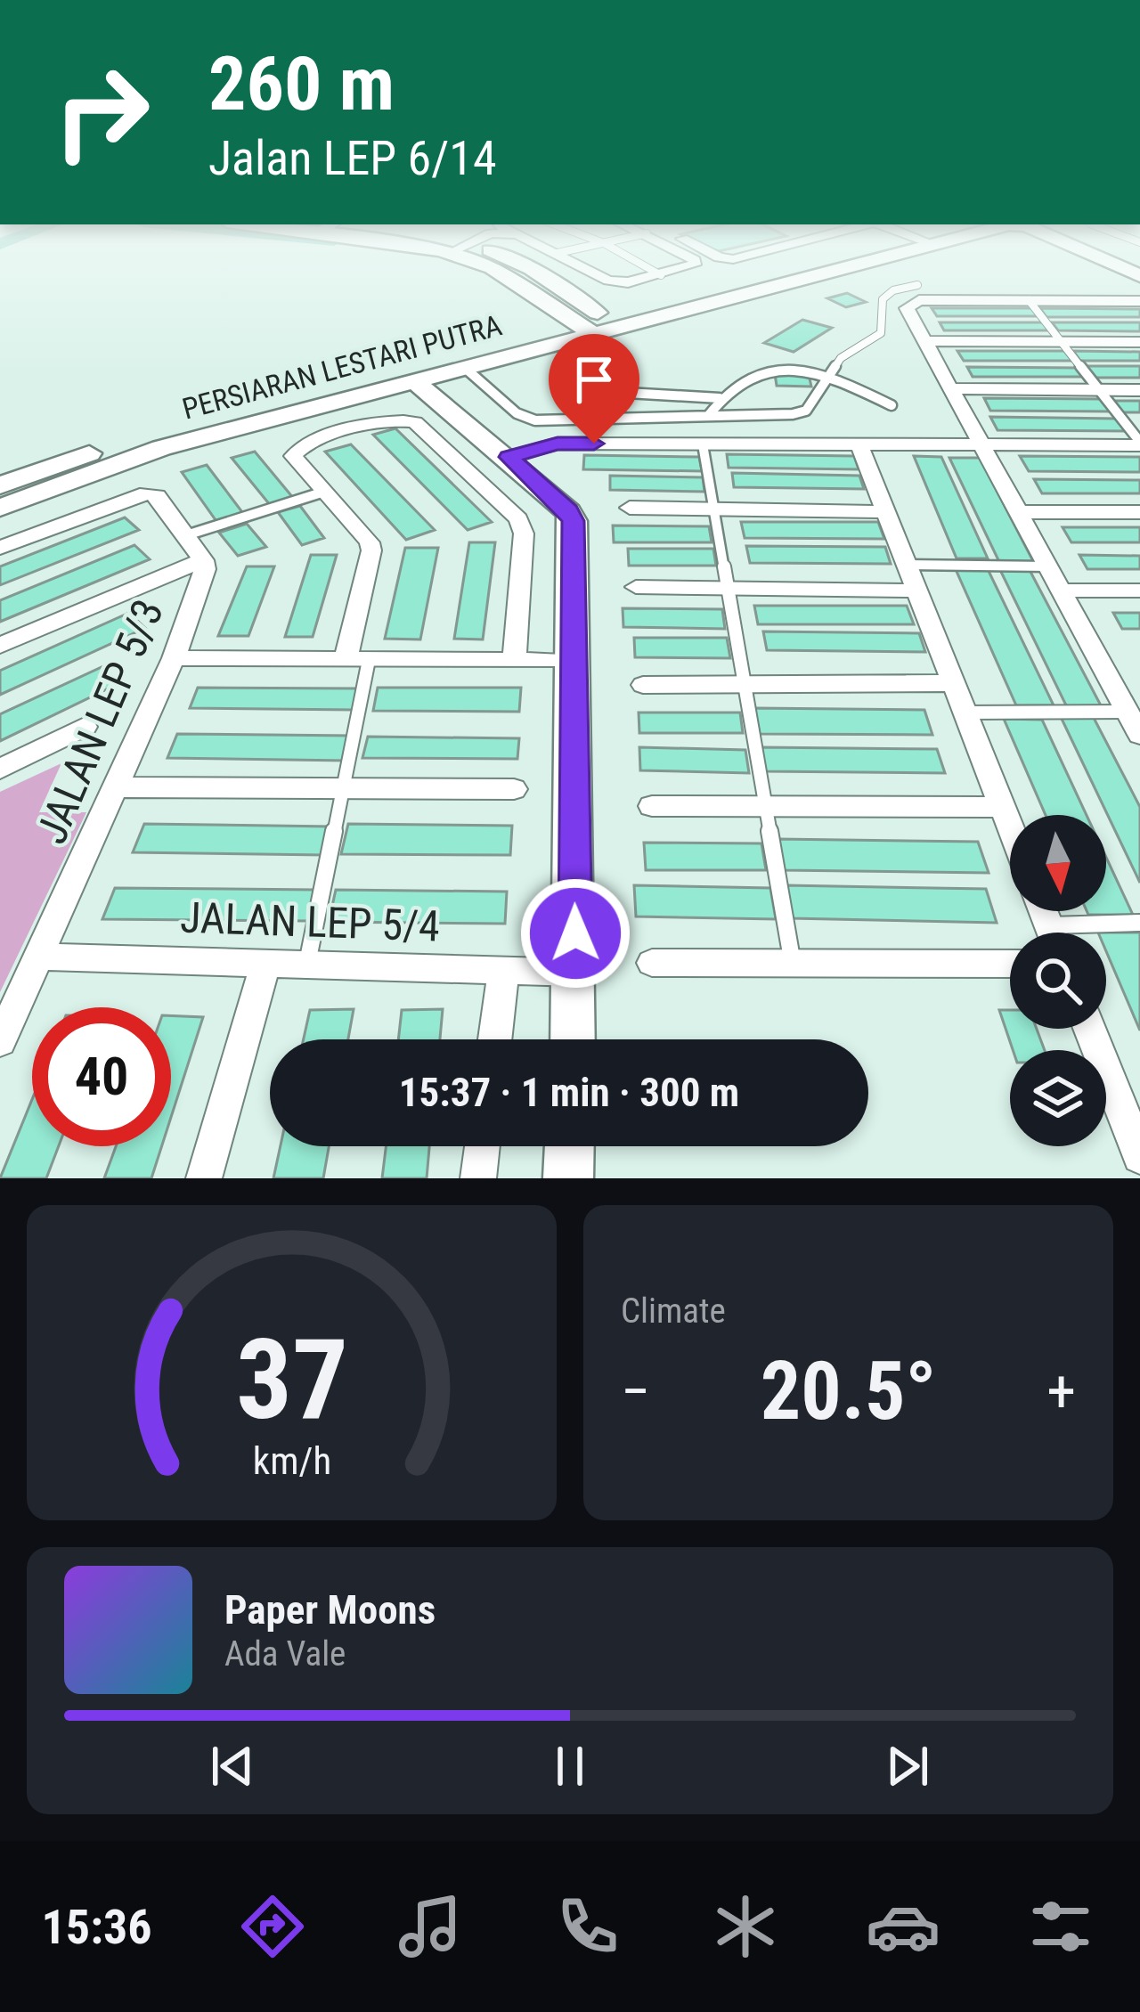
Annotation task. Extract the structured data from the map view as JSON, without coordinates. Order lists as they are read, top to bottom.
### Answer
{
  "streets": {
    "street": ["PERSIARAN LESTARI PUTRA", "JALAN LEP 5/3", "JALAN LEP 5/4"]
  },
  "crossings": [
    ["JALAN LEP 5/3", "JALAN LEP 5/4"]
  ],
  "north": "bottom",
  "page": {
    "turn": ["260 m", "Jalan LEP 6/14"],
    "limit": "40",
    "trip": "15:37 · 1 min · 300 m",
    "tile": "Climate",
    "heat": ["−", "20.5°", "+"],
    "song": ["Paper Moons", "Ada Vale"],
    "tabs": "15:36",
    "gauge": ["37", "km/h"]
  }
}
